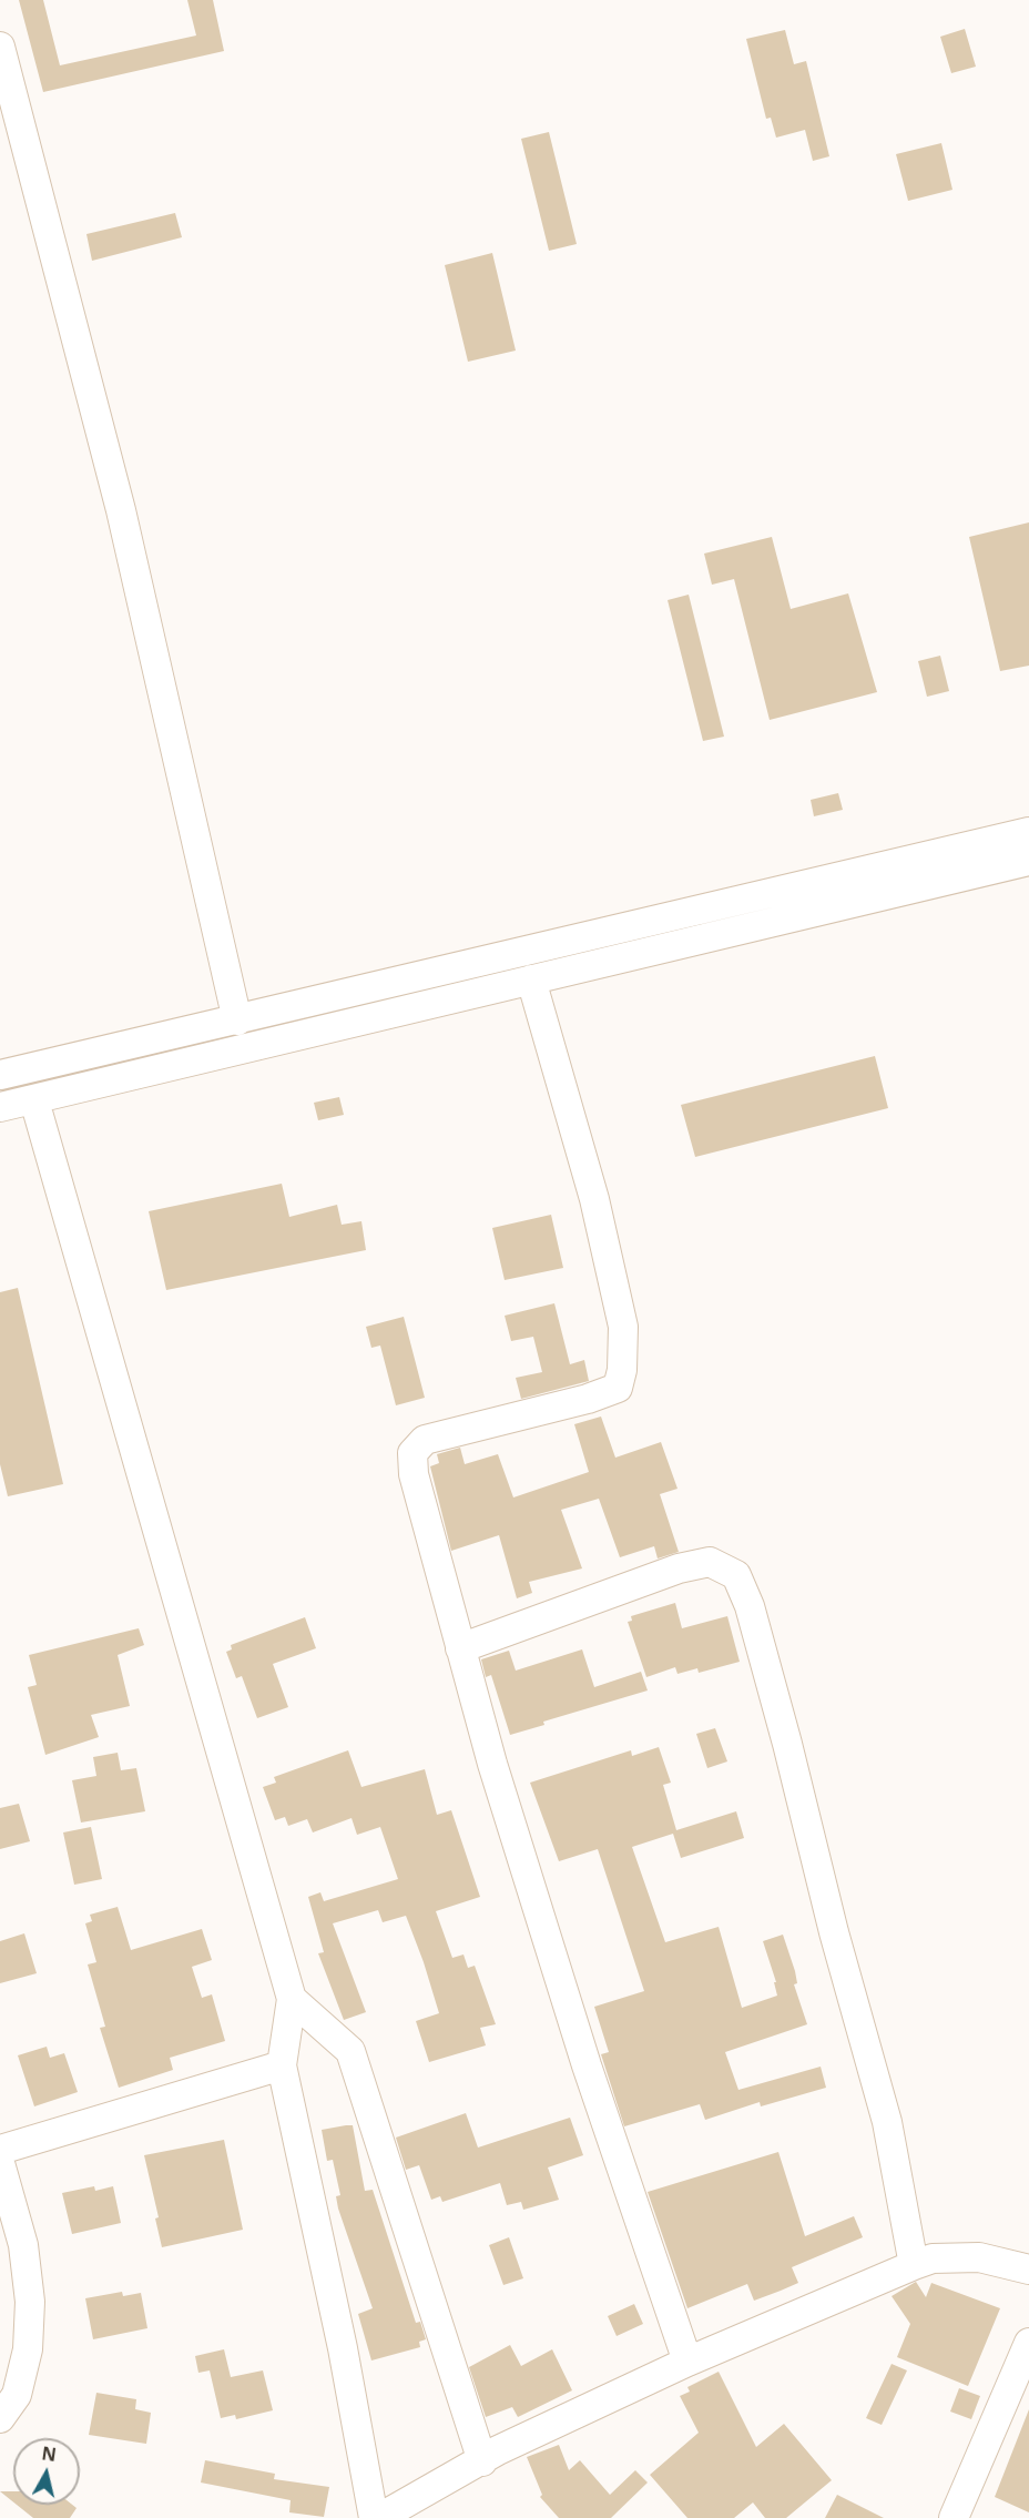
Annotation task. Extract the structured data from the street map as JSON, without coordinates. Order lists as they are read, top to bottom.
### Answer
{
  "north": "top"
}
